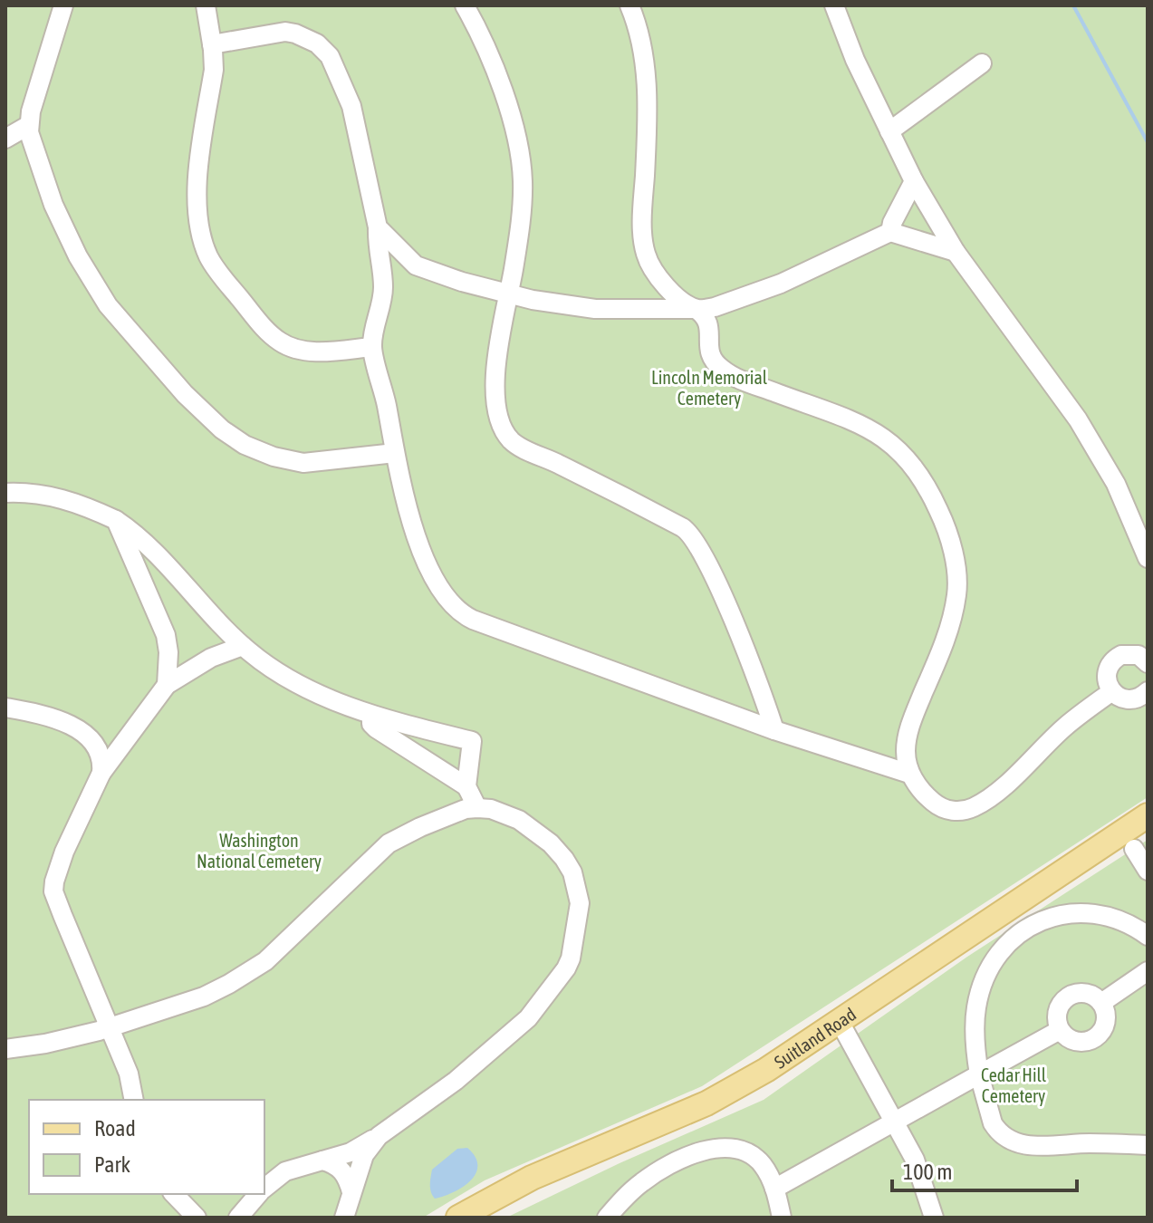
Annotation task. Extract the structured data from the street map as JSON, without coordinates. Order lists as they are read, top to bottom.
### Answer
{
  "streets": {
    "main road": ["Suitland Road"]
  },
  "parks": ["Lincoln Memorial Cemetery", "Washington National Cemetery", "Cedar Hill Cemetery"],
  "legend": ["Road", "Park"],
  "scale_bar": "100 m"
}
